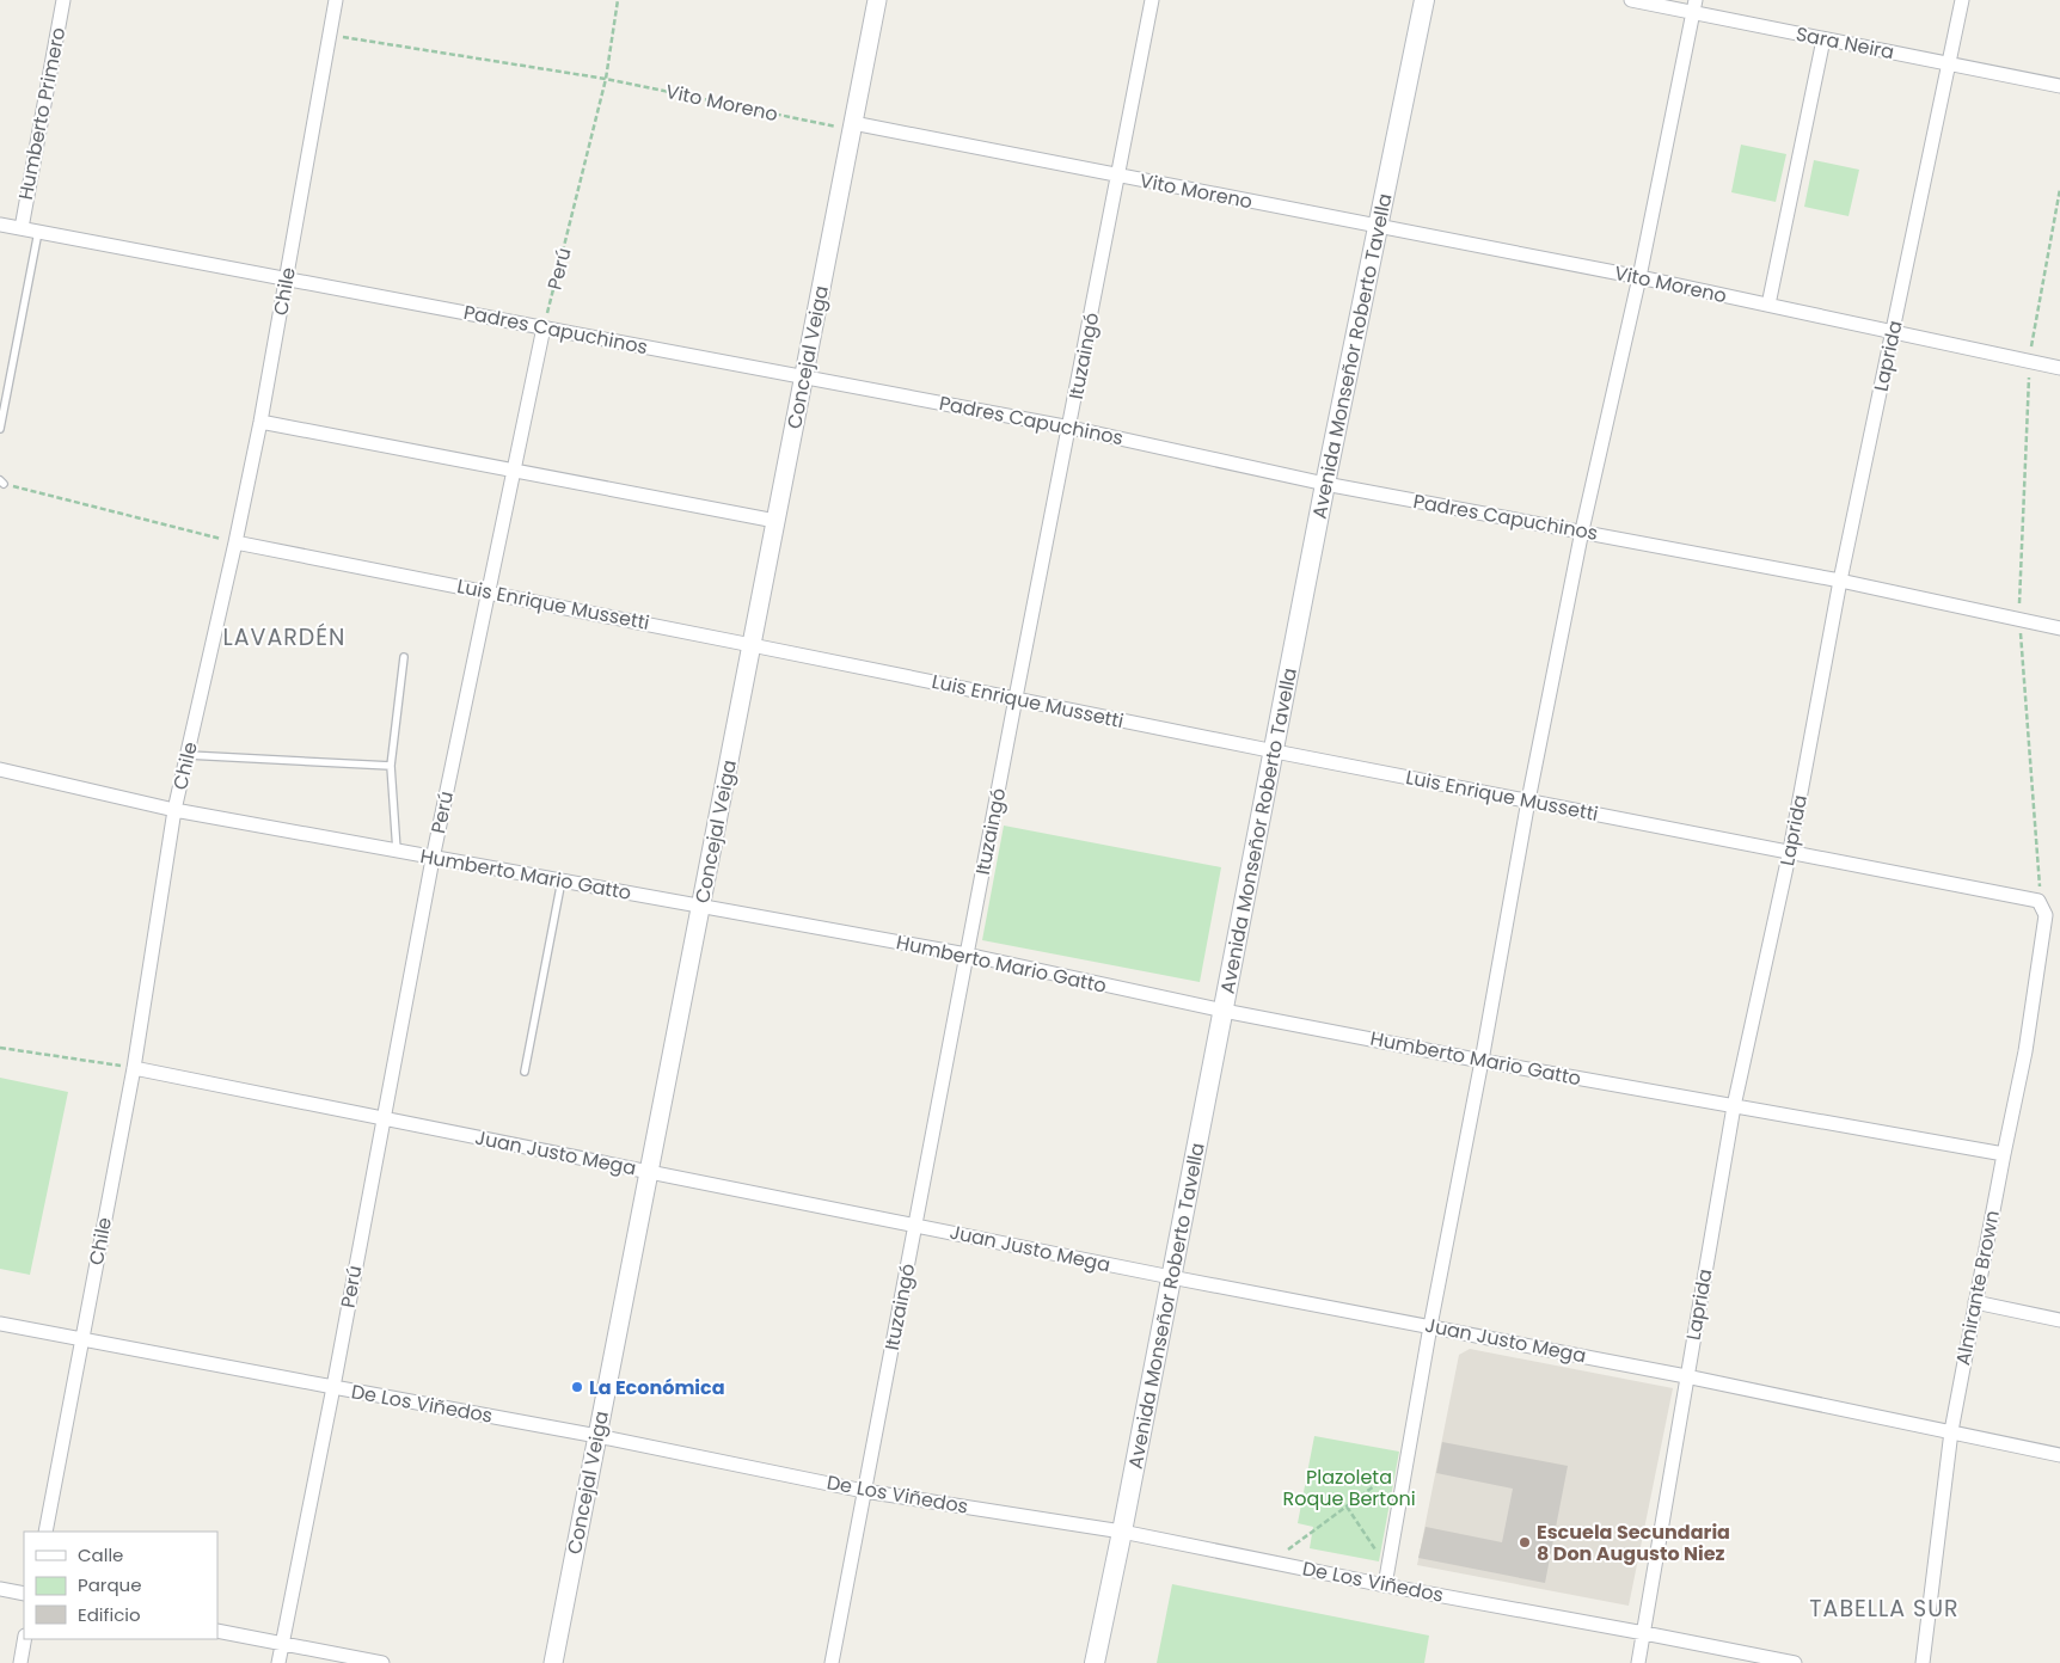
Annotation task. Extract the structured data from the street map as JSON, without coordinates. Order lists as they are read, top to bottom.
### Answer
{
  "streets": {
    "main road": ["Avenida Monseñor Roberto Tavella"],
    "street": [
      "Sara Neira",
      "Vito Moreno",
      "Humberto Primero",
      "Perú",
      "Chile",
      "Padres Capuchinos",
      "Ituzaingó",
      "Laprida",
      "Concejal Veiga",
      "Luis Enrique Mussetti",
      "Humberto Mario Gatto",
      "Juan Justo Mega",
      "Almirante Brown",
      "De Los Viñedos"
    ]
  },
  "crossings": [
    ["Sara Neira", "Laprida"],
    ["Vito Moreno", "Perú"],
    ["Vito Moreno", "Chile"],
    ["Vito Moreno", "Ituzaingó"],
    ["Vito Moreno", "Avenida Monseñor Roberto Tavella"],
    ["Vito Moreno", "Laprida"],
    ["Vito Moreno", "Concejal Veiga"],
    ["Humberto Primero", "Padres Capuchinos"],
    ["Perú", "Padres Capuchinos"],
    ["Perú", "Luis Enrique Mussetti"],
    ["Perú", "Humberto Mario Gatto"],
    ["Perú", "Juan Justo Mega"],
    ["Perú", "De Los Viñedos"],
    ["Chile", "Padres Capuchinos"],
    ["Chile", "Luis Enrique Mussetti"],
    ["Chile", "Humberto Mario Gatto"],
    ["Chile", "Juan Justo Mega"],
    ["Chile", "De Los Viñedos"],
    ["Padres Capuchinos", "Ituzaingó"],
    ["Padres Capuchinos", "Avenida Monseñor Roberto Tavella"],
    ["Padres Capuchinos", "Laprida"],
    ["Padres Capuchinos", "Concejal Veiga"],
    ["Ituzaingó", "Luis Enrique Mussetti"],
    ["Ituzaingó", "Humberto Mario Gatto"],
    ["Ituzaingó", "Juan Justo Mega"],
    ["Ituzaingó", "De Los Viñedos"],
    ["Avenida Monseñor Roberto Tavella", "Luis Enrique Mussetti"],
    ["Avenida Monseñor Roberto Tavella", "Humberto Mario Gatto"],
    ["Avenida Monseñor Roberto Tavella", "Juan Justo Mega"],
    ["Avenida Monseñor Roberto Tavella", "De Los Viñedos"],
    ["Laprida", "Luis Enrique Mussetti"],
    ["Laprida", "Humberto Mario Gatto"],
    ["Laprida", "Juan Justo Mega"],
    ["Laprida", "De Los Viñedos"],
    ["Concejal Veiga", "Luis Enrique Mussetti"],
    ["Concejal Veiga", "Humberto Mario Gatto"],
    ["Concejal Veiga", "Juan Justo Mega"],
    ["Concejal Veiga", "De Los Viñedos"],
    ["Luis Enrique Mussetti", "Almirante Brown"],
    ["Humberto Mario Gatto", "Almirante Brown"],
    ["Juan Justo Mega", "Almirante Brown"]
  ],
  "districts": ["LAVARDÉN", "TABELLA SUR"],
  "parks": ["Plazoleta Roque Bertoni"],
  "places": ["La Económica", "Escuela Secundaria 8 Don Augusto Niez"],
  "legend": ["Calle", "Parque", "Edificio"]
}
